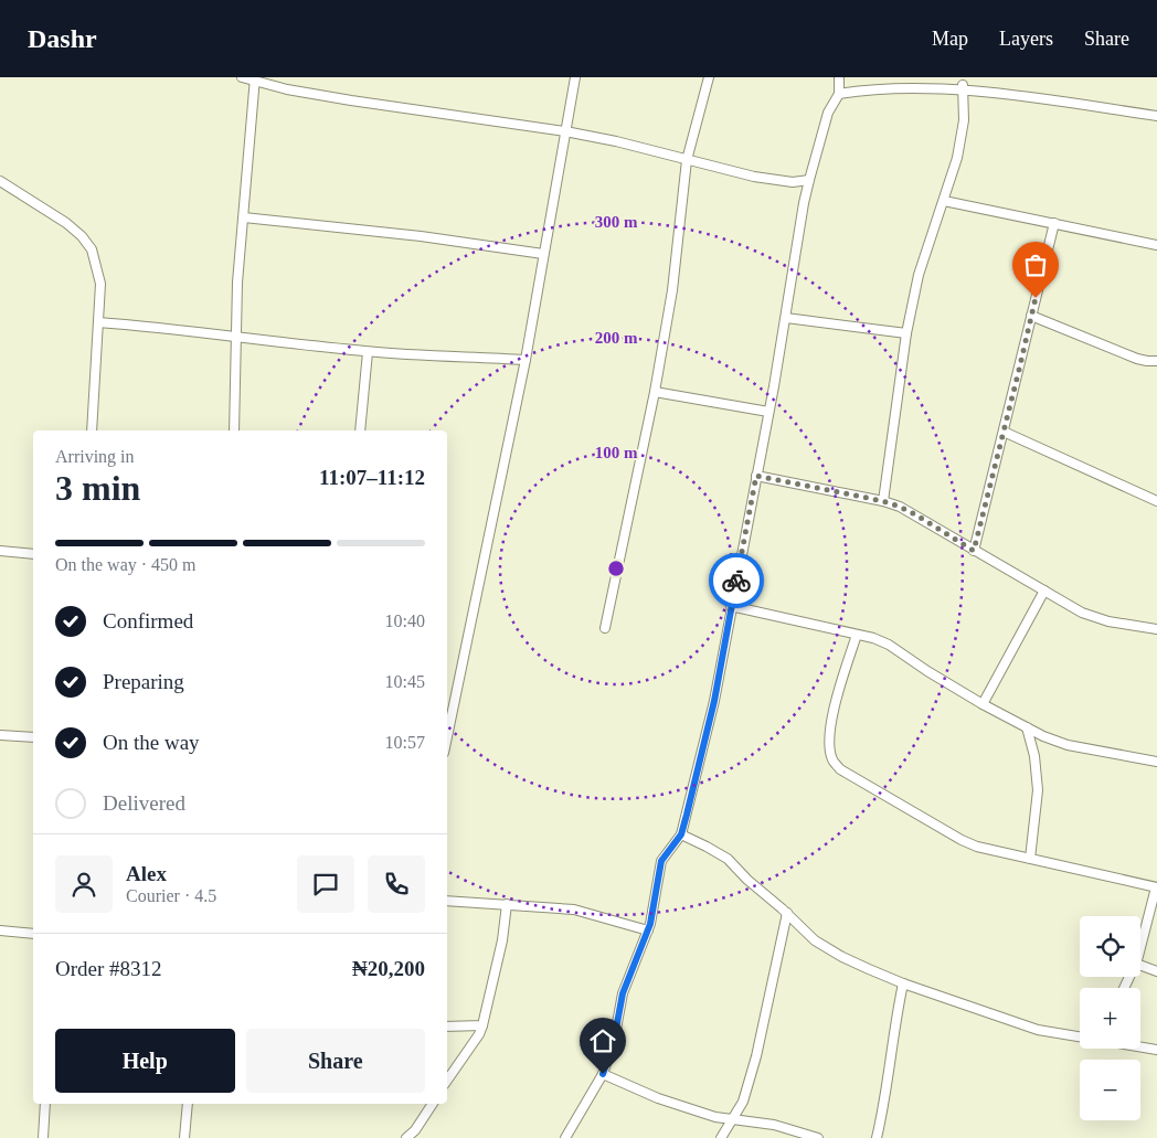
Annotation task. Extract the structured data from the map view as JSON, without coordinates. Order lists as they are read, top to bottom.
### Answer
{
  "page": {
    "header": "Dashr",
    "nav": ["Map", "Layers", "Share"],
    "heading": ["3 min", "Arriving in", "11:07–11:12"],
    "panel": [
      "Alex",
      "Courier · 4.5",
      "Order #8312",
      "₦20,200"
    ],
    "bar": "On the way · 450 m",
    "list": [
      ["Confirmed", "10:40"],
      ["Preparing", "10:45"],
      ["On the way", "10:57"],
      "Delivered"
    ],
    "map_buttons": ["+", "−"],
    "buttons": ["Help", "Share"]
  },
  "rings": ["300 m", "200 m", "100 m"]
}
